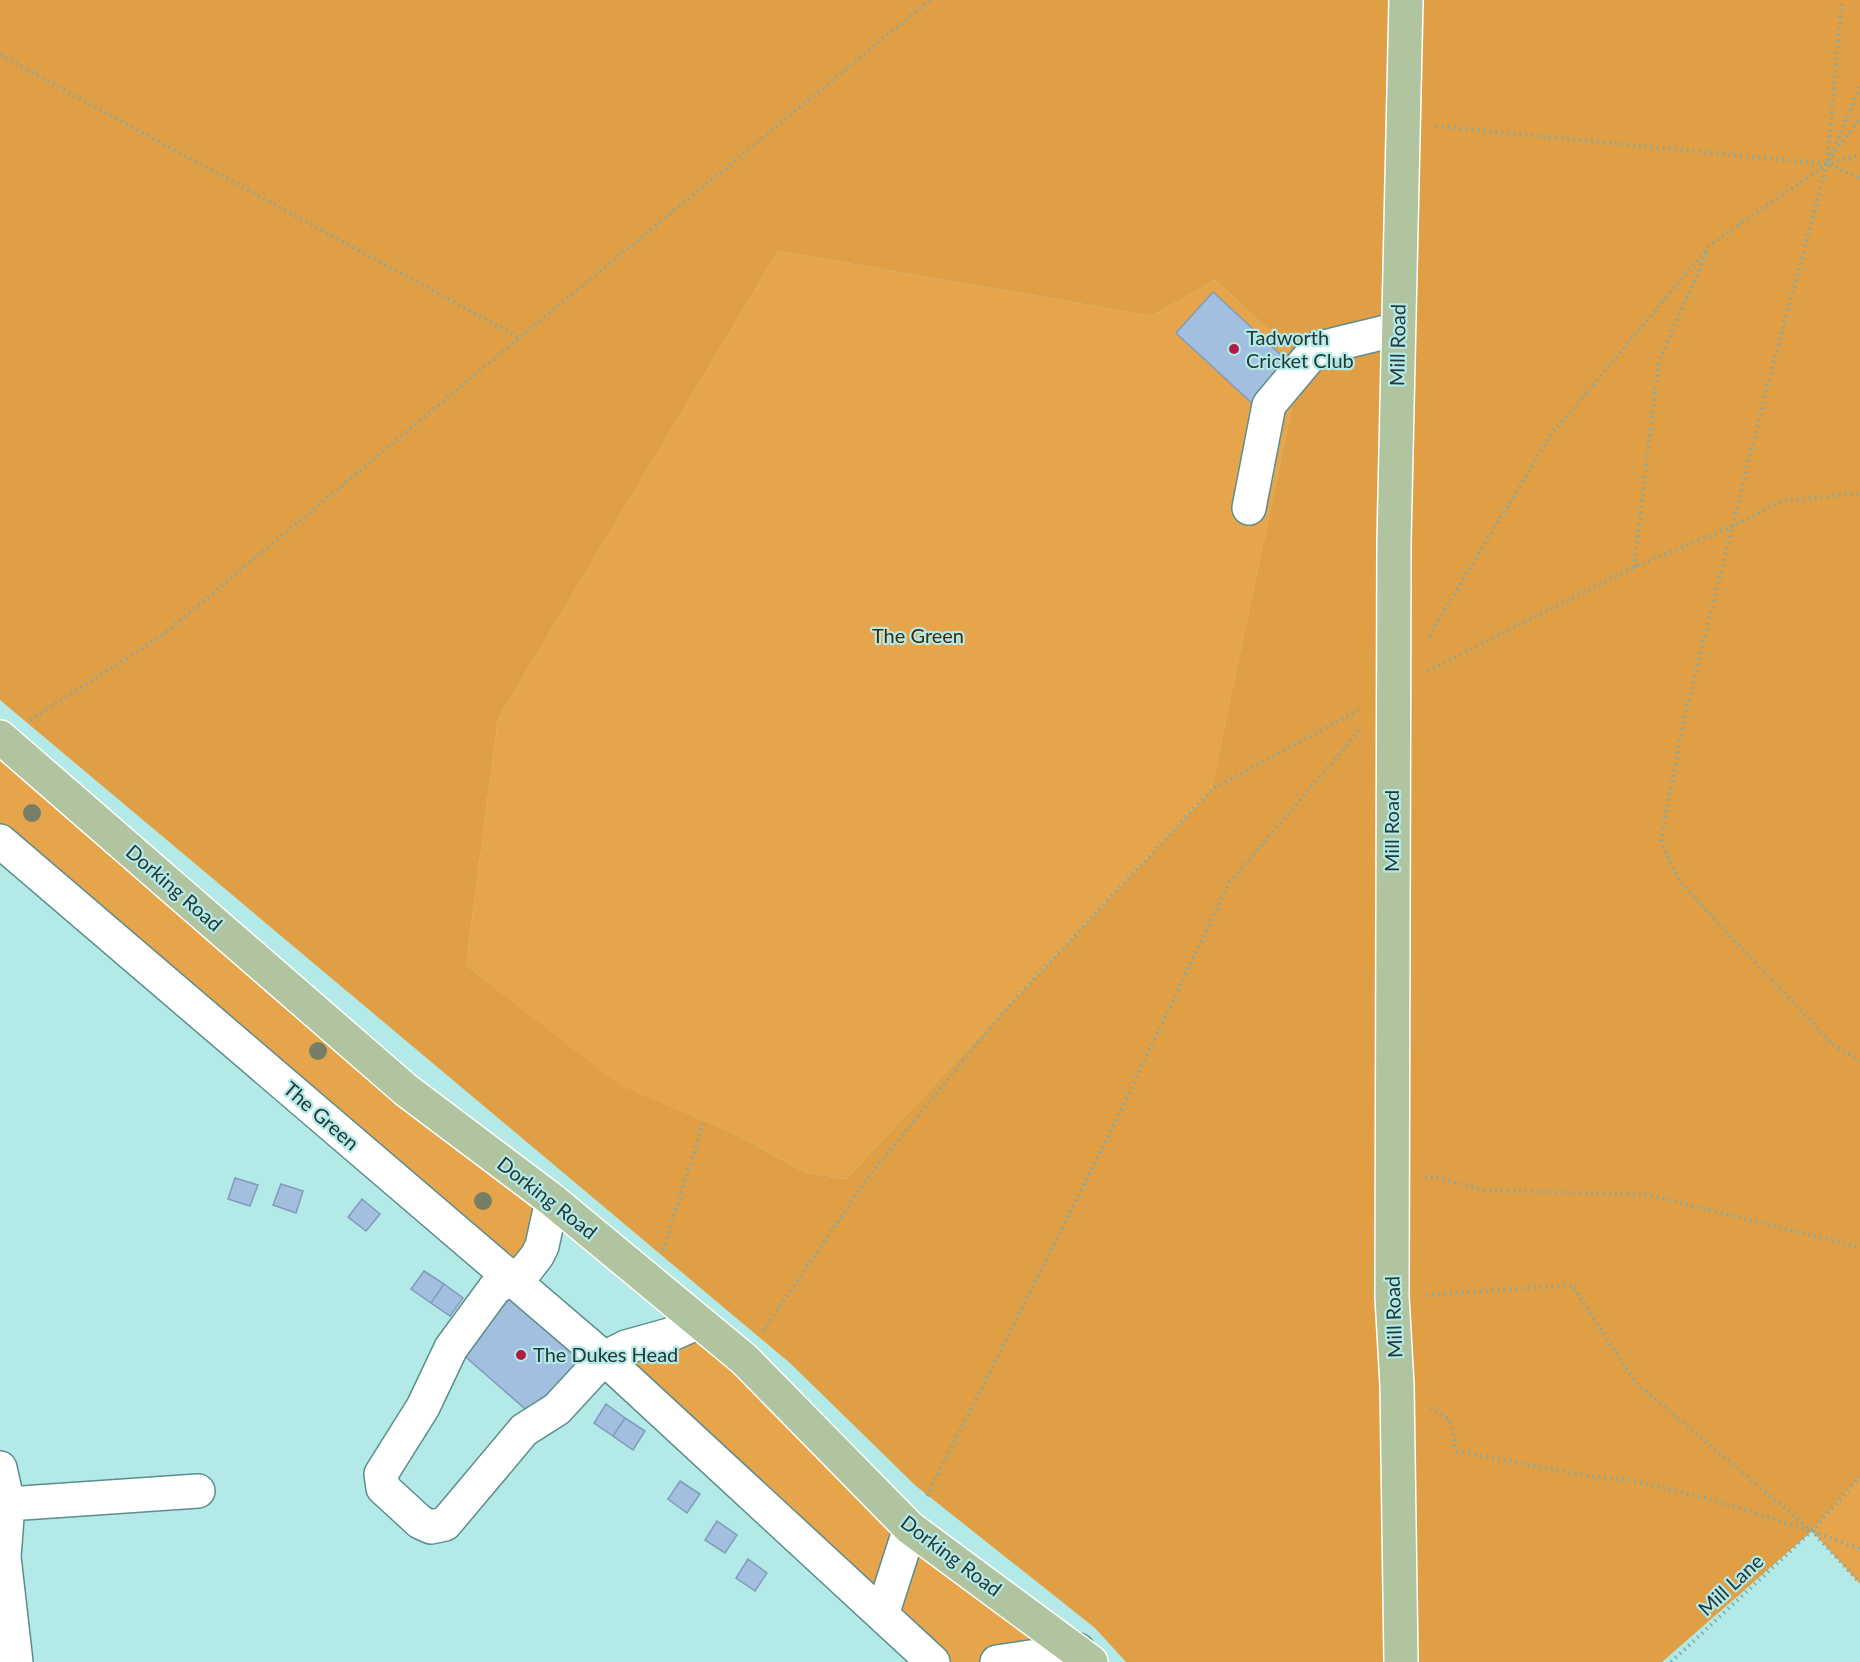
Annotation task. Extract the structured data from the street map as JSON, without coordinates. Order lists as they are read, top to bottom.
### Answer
{
  "streets": {
    "main road": ["Mill Road", "Dorking Road"],
    "street": ["The Green"],
    "path": ["Mill Lane"]
  },
  "parks": ["The Green"],
  "places": ["Tadworth Cricket Club", "The Dukes Head"]
}
